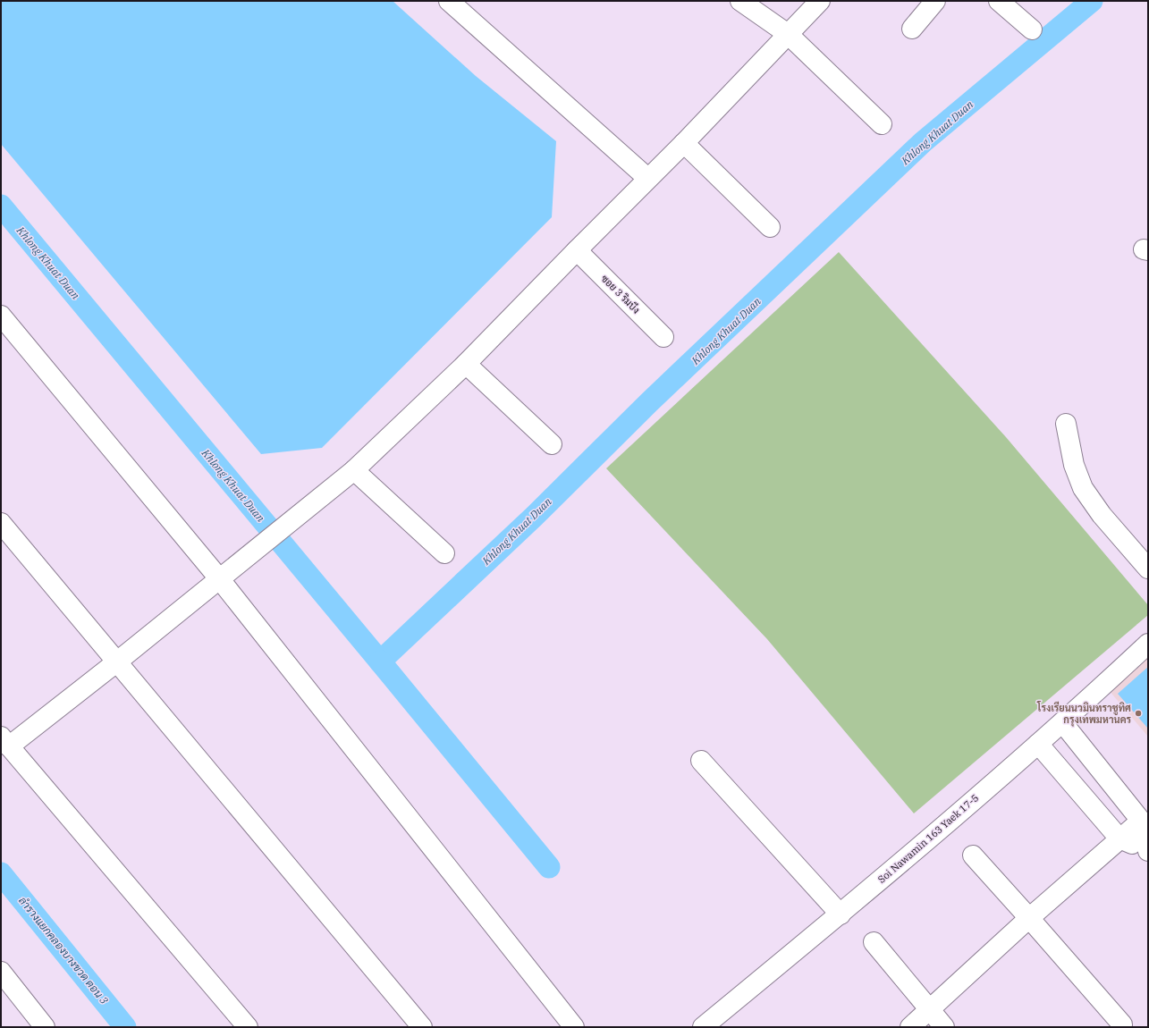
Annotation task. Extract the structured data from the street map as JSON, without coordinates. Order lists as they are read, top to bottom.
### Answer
{
  "streets": {
    "street": ["ซอย 3 ริมบึง", "Soi Nawamin 163 Yaek 17-5"]
  },
  "water": ["Khlong Khuat Duan", "ลำรางแยกคลองบางขวด ตอน 3"],
  "places": ["โรงเรียนนวมินทราชูทิศ กรุงเทพมหานคร"]
}
